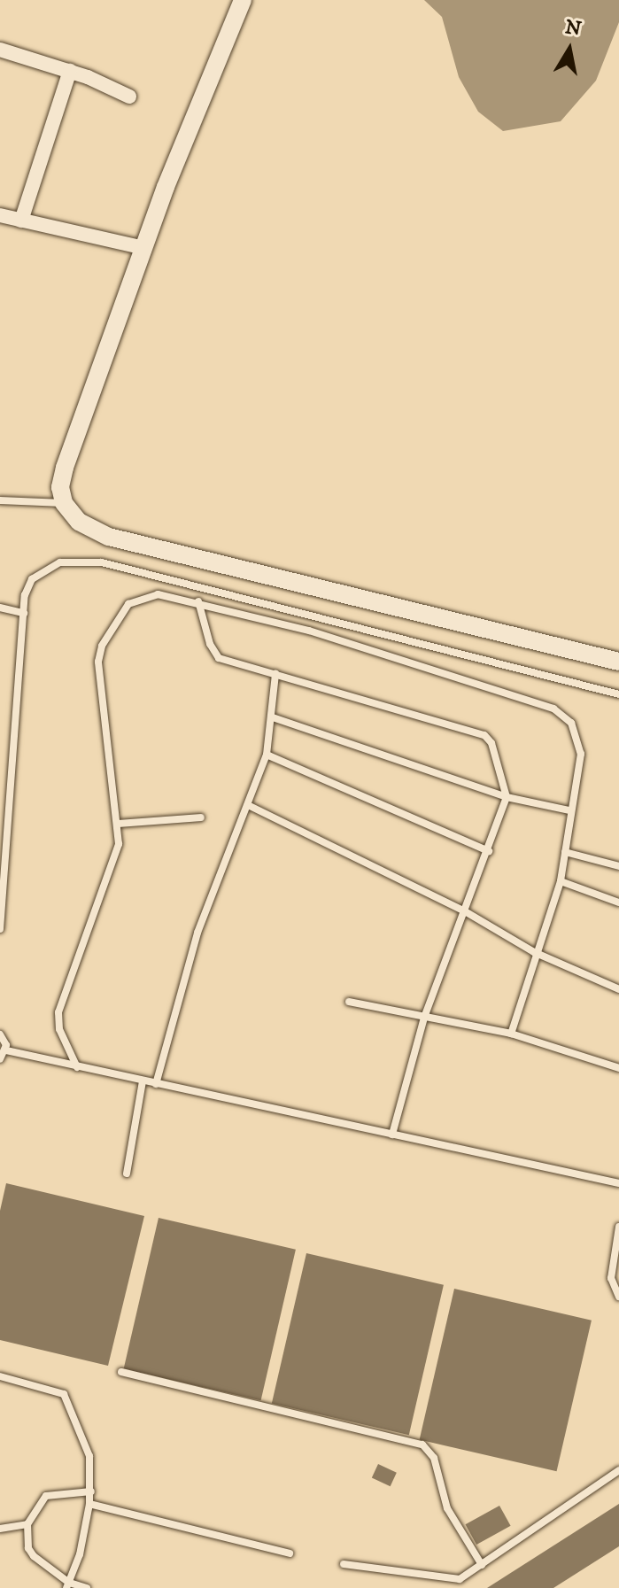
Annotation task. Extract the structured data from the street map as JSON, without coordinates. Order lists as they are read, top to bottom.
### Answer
{
  "north": "top"
}
